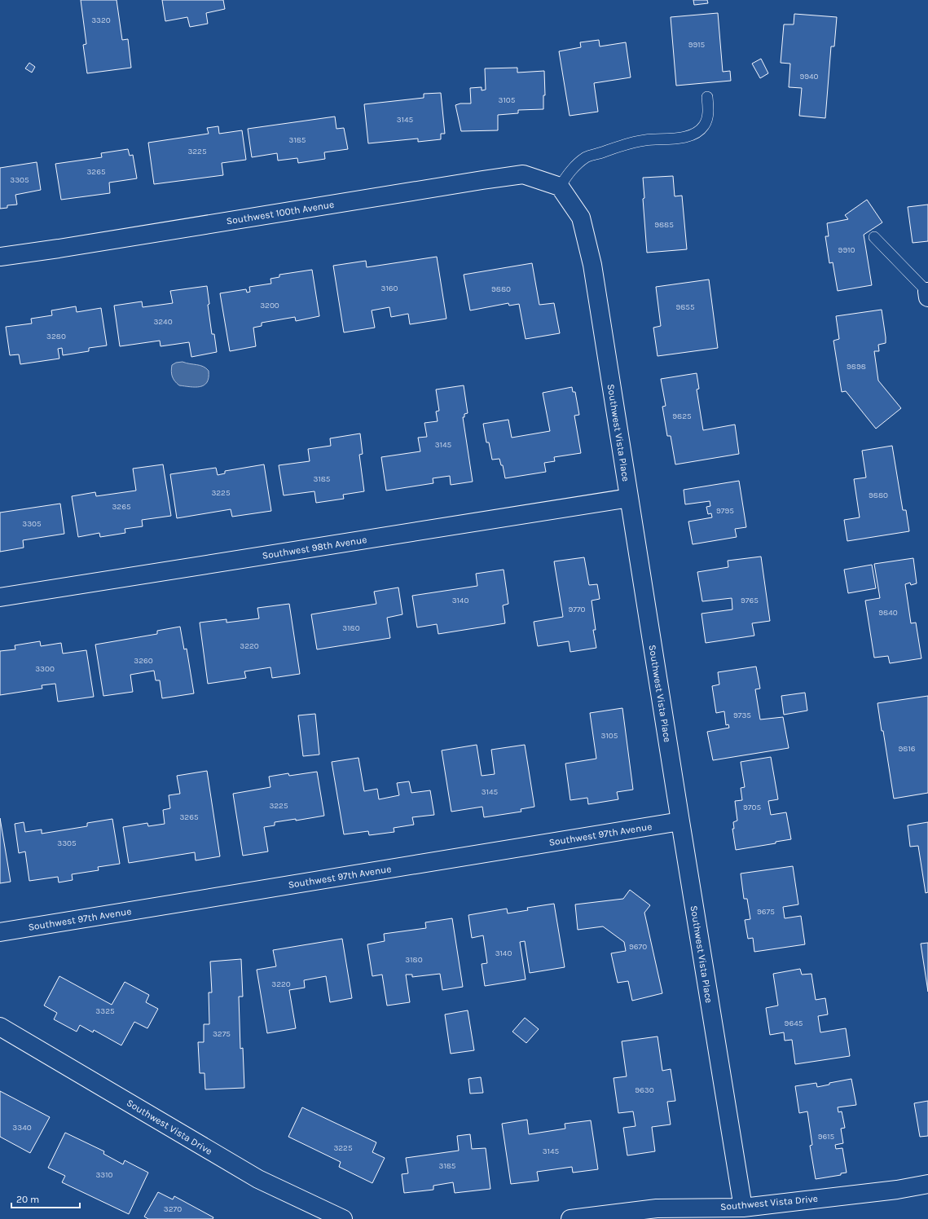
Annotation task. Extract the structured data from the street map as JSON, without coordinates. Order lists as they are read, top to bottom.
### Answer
{
  "streets": {
    "street": [
      "Southwest 100th Avenue",
      "Southwest Vista Place",
      "Southwest 98th Avenue",
      "Southwest 97th Avenue",
      "Southwest Vista Drive"
    ]
  },
  "crossings": [
    ["Southwest 100th Avenue", "Southwest Vista Place"],
    ["Southwest Vista Place", "Southwest 98th Avenue"],
    ["Southwest Vista Place", "Southwest 97th Avenue"],
    ["Southwest Vista Place", "Southwest Vista Drive"]
  ],
  "house_numbers": [
    "3320",
    "9915",
    "9940",
    "3105",
    "3145",
    "3185",
    "3225",
    "3265",
    "3305",
    "9885",
    "9910",
    "3160",
    "9880",
    "3200",
    "9855",
    "3240",
    "3280",
    "9898",
    "9825",
    "3145",
    "3185",
    "3225",
    "9880",
    "3265",
    "9795",
    "3305",
    "3140",
    "9765",
    "9770",
    "9840",
    "3180",
    "3220",
    "3260",
    "3300",
    "9735",
    "3105",
    "9816",
    "3145",
    "3225",
    "9705",
    "3265",
    "3305",
    "9675",
    "9670",
    "3140",
    "3180",
    "3220",
    "3325",
    "9645",
    "3275",
    "9630",
    "3340",
    "9615",
    "3225",
    "3145",
    "3185",
    "3310",
    "3270"
  ],
  "scale_bar": "20 m"
}
